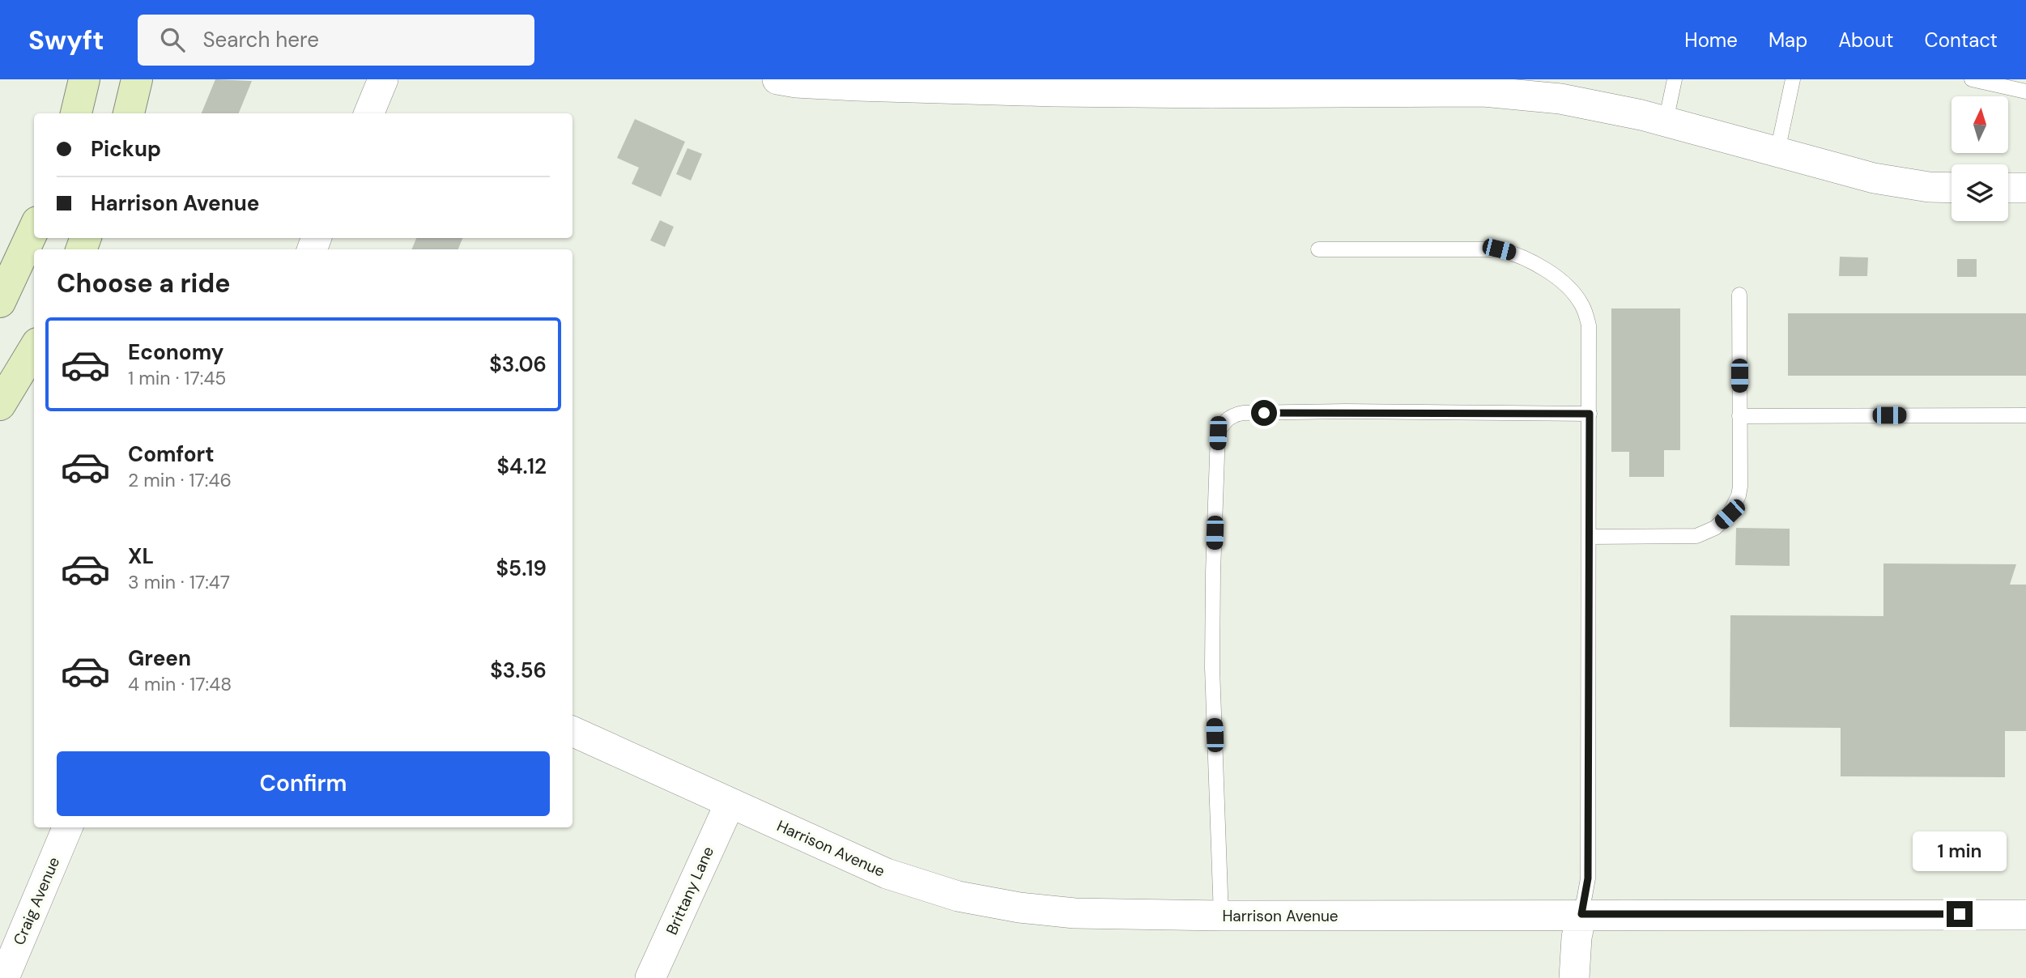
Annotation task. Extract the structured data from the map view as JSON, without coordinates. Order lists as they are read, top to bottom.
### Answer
{
  "streets": {
    "street": ["Harrison Avenue", "Brittany Lane", "Craig Avenue"]
  },
  "crossings": [
    ["Harrison Avenue", "Brittany Lane"]
  ],
  "north": "top",
  "page": {
    "header": "Swyft",
    "search": "Search here",
    "nav": [
      "Home",
      "Map",
      "About",
      "Contact"
    ],
    "banner": ["Pickup", "Harrison Avenue"],
    "heading": "Choose a ride",
    "list": [
      {
        "name": "Economy",
        "note": "1 min · 17:45",
        "value": "$3.06"
      },
      {
        "name": "Comfort",
        "note": "2 min · 17:46",
        "value": "$4.12"
      },
      {
        "name": "XL",
        "note": "3 min · 17:47",
        "value": "$5.19"
      },
      {
        "name": "Green",
        "note": "4 min · 17:48",
        "value": "$3.56"
      }
    ],
    "buttons": "Confirm",
    "bubble": "1 min"
  }
}
